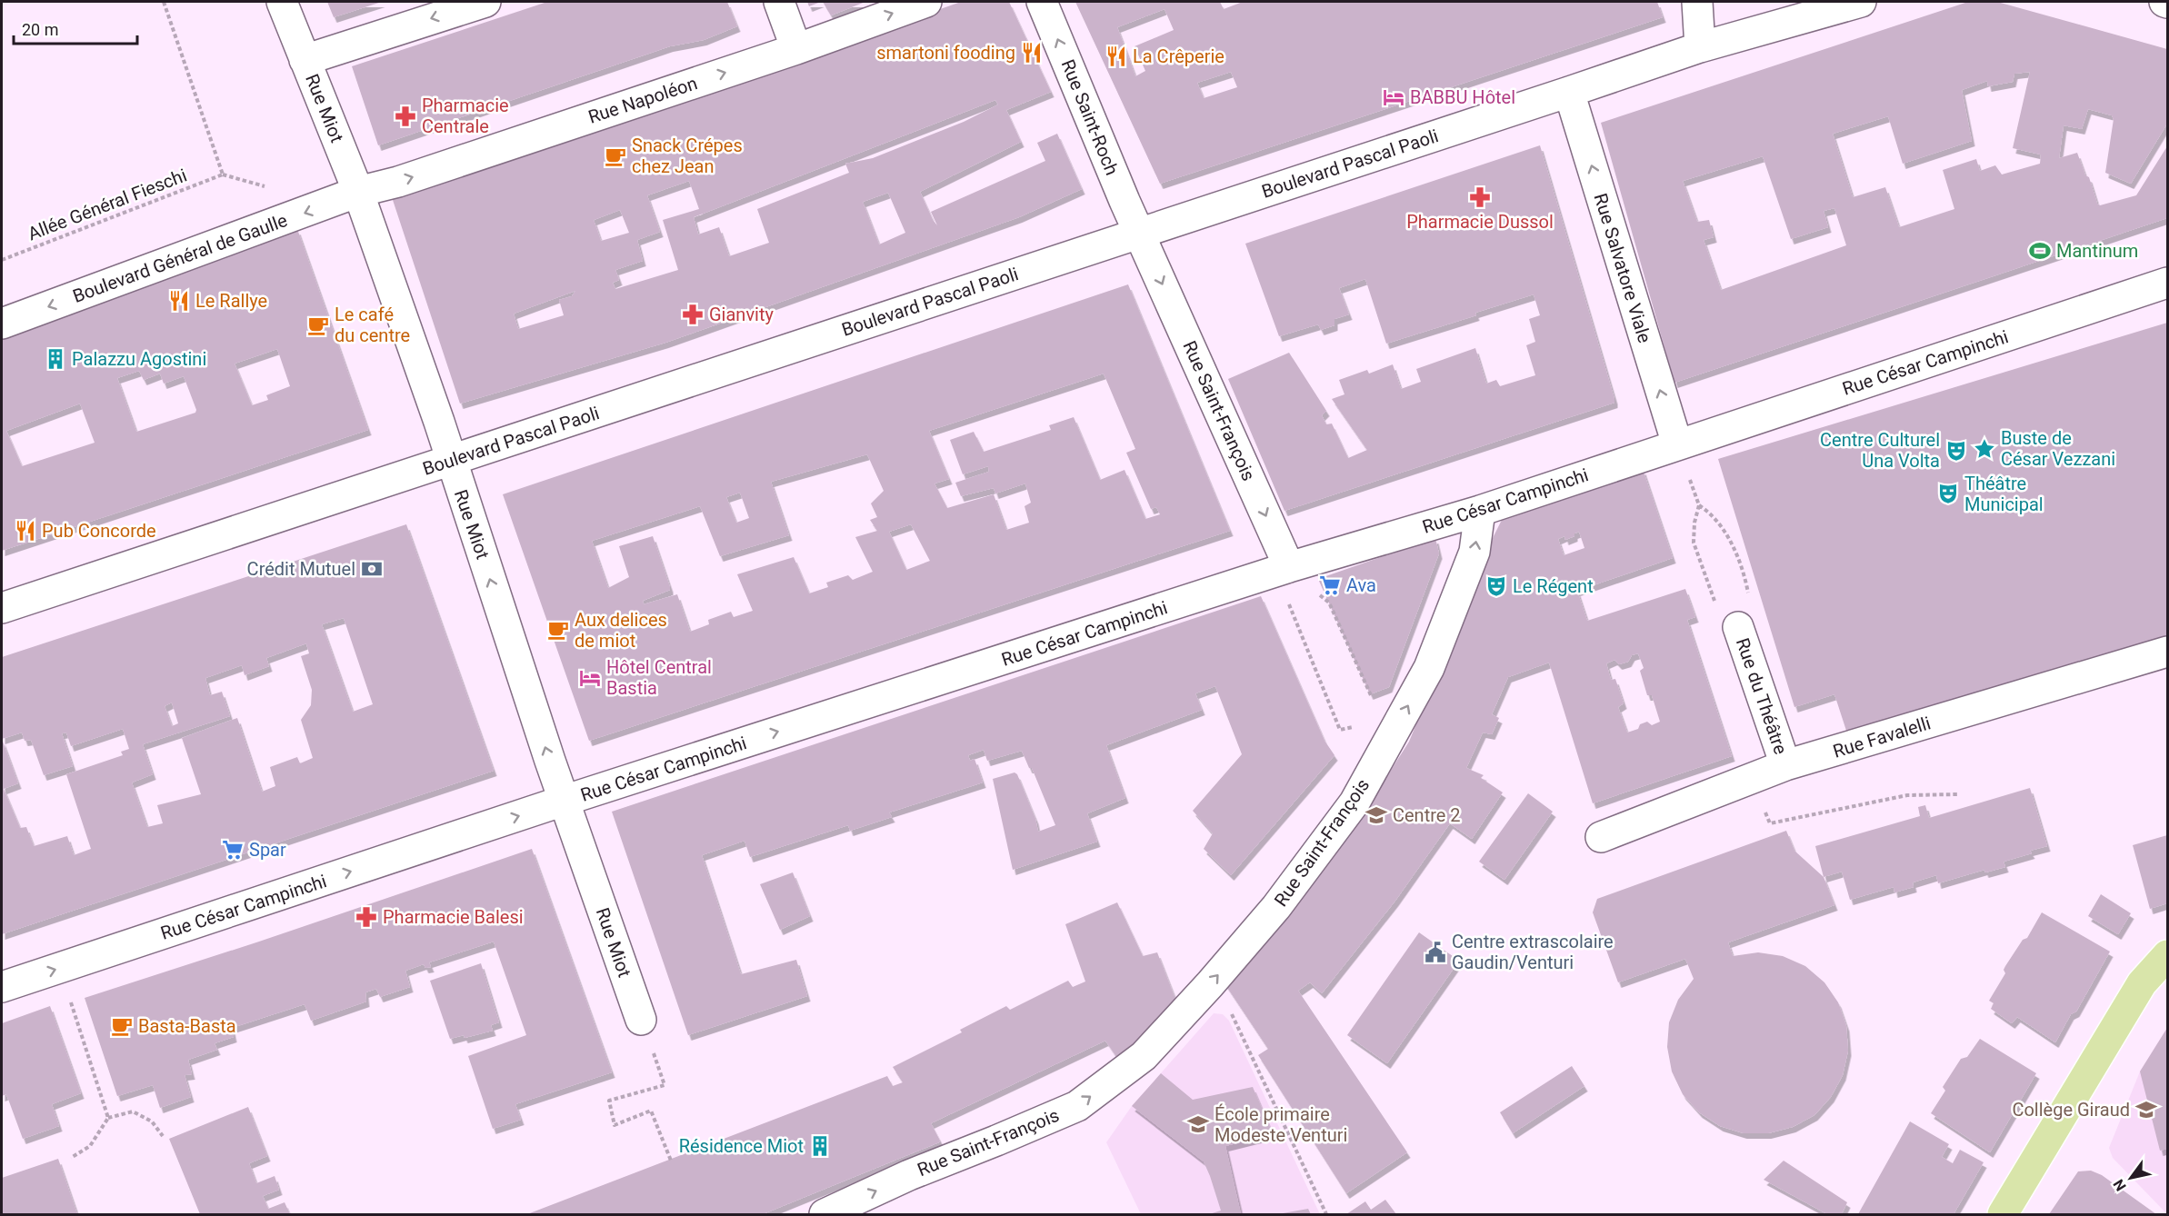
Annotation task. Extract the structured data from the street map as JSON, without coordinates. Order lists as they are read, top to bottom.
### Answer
{
  "streets": {
    "street": [
      "Rue Napoléon",
      "Rue Miot",
      "Rue Saint-Roch",
      "Boulevard Pascal Paoli",
      "Boulevard Général de Gaulle",
      "Rue Salvatore Viale",
      "Rue César Campinchi",
      "Rue Saint-François",
      "Rue du Théâtre",
      "Rue Favalelli"
    ],
    "path": ["Allée Général Fieschi"]
  },
  "crossings": [
    ["Rue Napoléon", "Rue Miot"],
    ["Rue Napoléon", "Boulevard Général de Gaulle"],
    ["Rue Miot", "Boulevard Pascal Paoli"],
    ["Rue Miot", "Boulevard Général de Gaulle"],
    ["Rue Miot", "Rue César Campinchi"],
    ["Rue Saint-Roch", "Boulevard Pascal Paoli"],
    ["Rue Saint-Roch", "Rue Saint-François"],
    ["Boulevard Pascal Paoli", "Rue Salvatore Viale"],
    ["Boulevard Pascal Paoli", "Rue Saint-François"],
    ["Rue Salvatore Viale", "Rue César Campinchi"],
    ["Rue César Campinchi", "Rue Saint-François"],
    ["Rue du Théâtre", "Rue Favalelli"]
  ],
  "one_way": [
    "Rue Napoléon",
    "Rue Saint-Roch",
    "Boulevard Général de Gaulle",
    "Rue Salvatore Viale",
    "Rue César Campinchi"
  ],
  "places": {
    "restaurant": [
      "smartoni fooding",
      "La Crêperie",
      "Le Rallye",
      "Pub Concorde"
    ],
    "hotel": ["BABBU Hôtel", "Hôtel Central Bastia"],
    "pharmacy": [
      "Pharmacie Centrale",
      "Pharmacie Dussol",
      "Gianvity",
      "Pharmacie Balesi"
    ],
    "cafe": [
      "Snack Crépes chez Jean",
      "Le café du centre",
      "Aux delices de miot",
      "Basta-Basta"
    ],
    "sports": ["Mantinum"],
    "building": ["Palazzu Agostini", "Résidence Miot"],
    "place": ["Buste de César Vezzani"],
    "theatre": ["Centre Culturel Una Volta", "Théâtre Municipal", "Le Régent"],
    "bank": ["Crédit Mutuel"],
    "supermarket": ["Ava", "Spar"],
    "school or university": ["Centre 2", "Collège Giraud", "École primaire Modeste Venturi"],
    "public building": ["Centre extrascolaire Gaudin/Venturi"]
  },
  "scale_bar": "20 m",
  "north": "bottom left"
}
